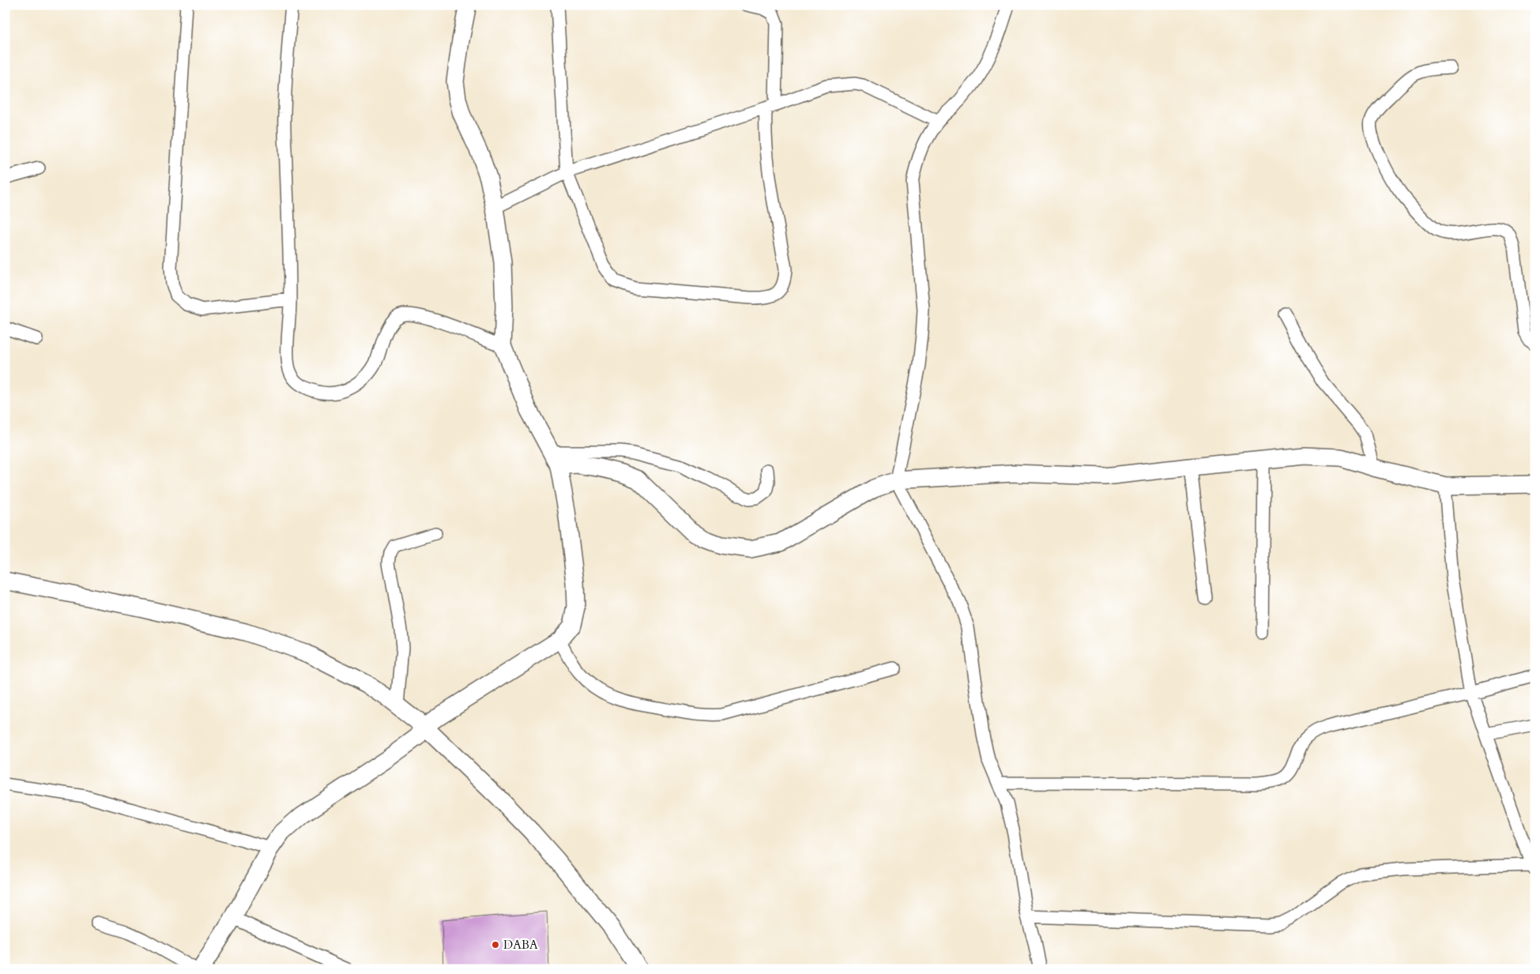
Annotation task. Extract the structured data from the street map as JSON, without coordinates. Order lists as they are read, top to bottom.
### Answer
{
  "places": ["DABA"]
}
